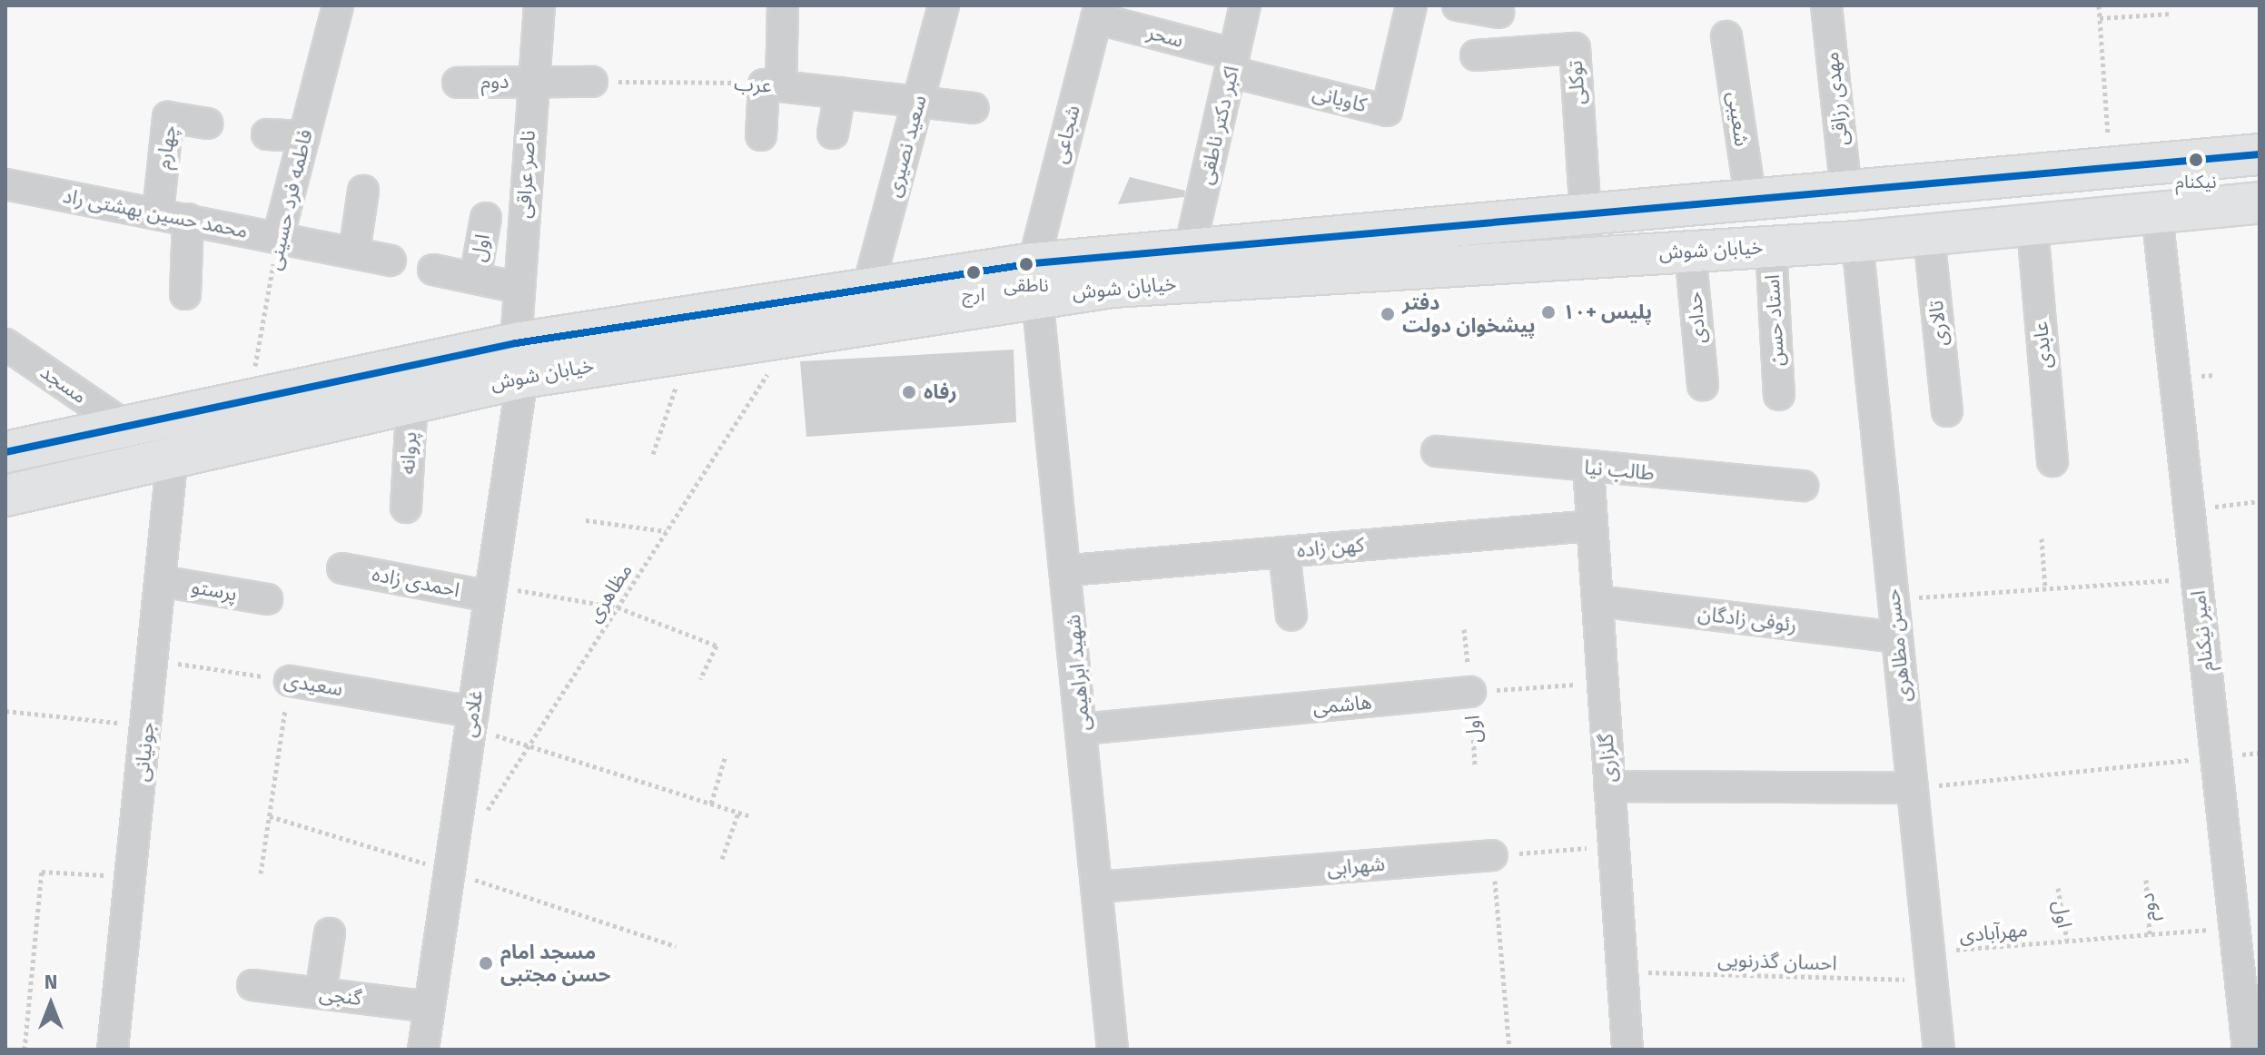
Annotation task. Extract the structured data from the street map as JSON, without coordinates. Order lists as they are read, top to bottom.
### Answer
{
  "streets": {
    "main road": ["خیابان شوش"],
    "street": [
      "سحر",
      "دوم",
      "توکلی",
      "عرب",
      "کاویانی",
      "مهدی رزاقی",
      "شعیبی",
      "اکبر دکتر ناطقی",
      "شجاعی",
      "سعید نصیری",
      "چهارم",
      "ناصر عراقی",
      "فاطمه فرد حسینی",
      "محمد حسین بهشتی راد",
      "اول",
      "حدادی",
      "استاد حسن",
      "تالاری",
      "عابدی",
      "مسجد",
      "پروانه",
      "طالب نیا",
      "کهن زاده",
      "احمدی زاده",
      "پرستو",
      "رئوفی زادگان",
      "امیر نیکنام",
      "حسن مظاهری",
      "شهید ابراهیمی",
      "سعیدی",
      "هاشمی",
      "غلامی",
      "جونیانی",
      "گلزاری",
      "شهرابی",
      "گنجی"
    ],
    "path": ["مظاهری", "مهرآبادی", "احسان گذرنویی"]
  },
  "crossings": [
    ["سحر", "کاویانی"],
    ["سحر", "اکبر دکتر ناطقی"],
    ["سحر", "شجاعی"],
    ["دوم", "ناصر عراقی"],
    ["دوم", "مهرآبادی"],
    ["توکلی", "خیابان شوش"],
    ["عرب", "سعید نصیری"],
    ["کاویانی", "اکبر دکتر ناطقی"],
    ["مهدی رزاقی", "خیابان شوش"],
    ["شعیبی", "خیابان شوش"],
    ["اکبر دکتر ناطقی", "خیابان شوش"],
    ["شجاعی", "خیابان شوش"],
    ["شجاعی", "شهید ابراهیمی"],
    ["سعید نصیری", "خیابان شوش"],
    ["چهارم", "محمد حسین بهشتی راد"],
    ["ناصر عراقی", "خیابان شوش"],
    ["ناصر عراقی", "غلامی"],
    ["فاطمه فرد حسینی", "محمد حسین بهشتی راد"],
    ["فاطمه فرد حسینی", "خیابان شوش"],
    ["اول", "هاشمی"],
    ["اول", "مهرآبادی"],
    ["خیابان شوش", "حدادی"],
    ["خیابان شوش", "استاد حسن"],
    ["خیابان شوش", "تالاری"],
    ["خیابان شوش", "عابدی"],
    ["خیابان شوش", "مسجد"],
    ["خیابان شوش", "پروانه"],
    ["خیابان شوش", "مظاهری"],
    ["خیابان شوش", "امیر نیکنام"],
    ["خیابان شوش", "حسن مظاهری"],
    ["خیابان شوش", "شهید ابراهیمی"],
    ["خیابان شوش", "غلامی"],
    ["خیابان شوش", "جونیانی"],
    ["طالب نیا", "گلزاری"],
    ["کهن زاده", "شهید ابراهیمی"],
    ["کهن زاده", "گلزاری"],
    ["احمدی زاده", "غلامی"],
    ["پرستو", "جونیانی"],
    ["رئوفی زادگان", "حسن مظاهری"],
    ["رئوفی زادگان", "گلزاری"],
    ["امیر نیکنام", "مهرآبادی"],
    ["حسن مظاهری", "مهرآبادی"],
    ["حسن مظاهری", "احسان گذرنویی"],
    ["شهید ابراهیمی", "هاشمی"],
    ["شهید ابراهیمی", "شهرابی"],
    ["سعیدی", "غلامی"],
    ["سعیدی", "جونیانی"],
    ["غلامی", "گنجی"],
    ["گلزاری", "احسان گذرنویی"],
    ["مهرآبادی", "احسان گذرنویی"]
  ],
  "places": [
    "نیکنام",
    "ناطقی",
    "ارج",
    "پلیس +۱۰",
    "دفتر پیشخوان دولت",
    "رفاه",
    "مسجد امام حسن مجتبی"
  ],
  "north": "top"
}
